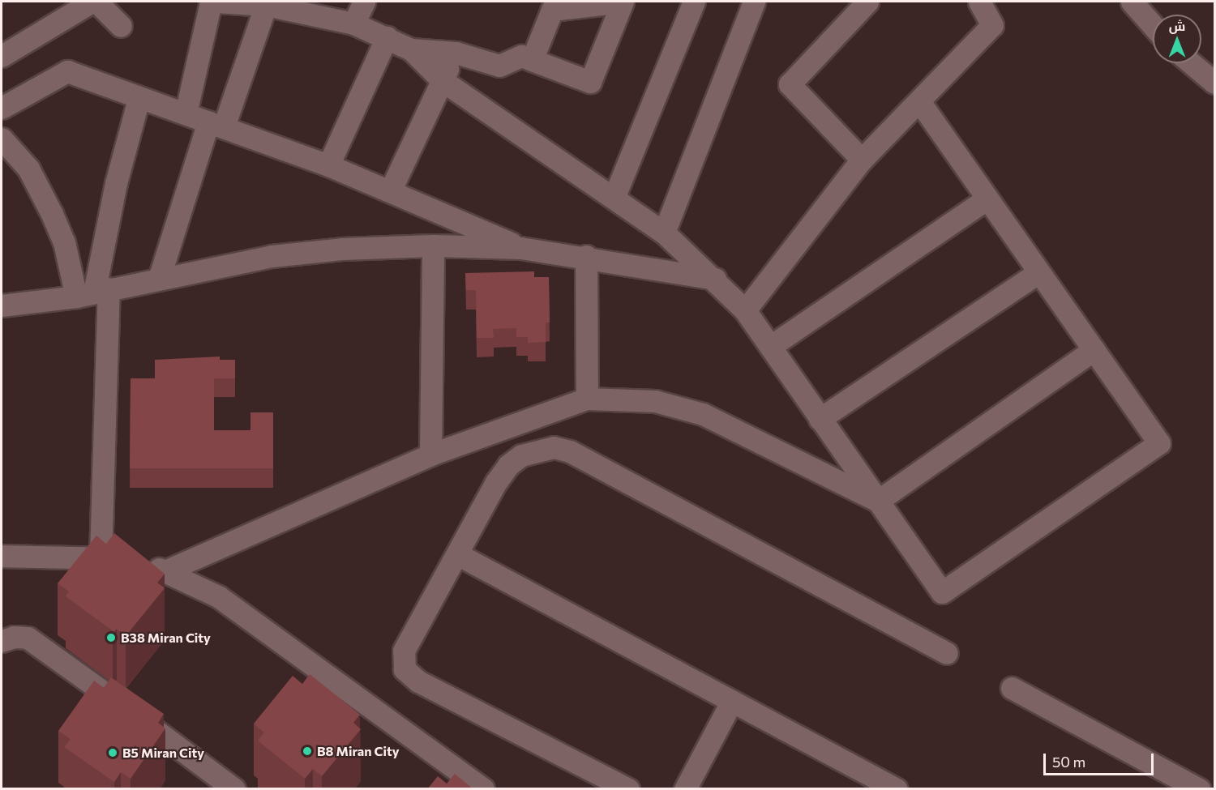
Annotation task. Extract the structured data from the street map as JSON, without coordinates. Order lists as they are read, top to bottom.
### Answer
{
  "places": ["B38 Miran City", "B8 Miran City", "B5 Miran City"],
  "scale_bar": "50 m",
  "north": "top"
}
